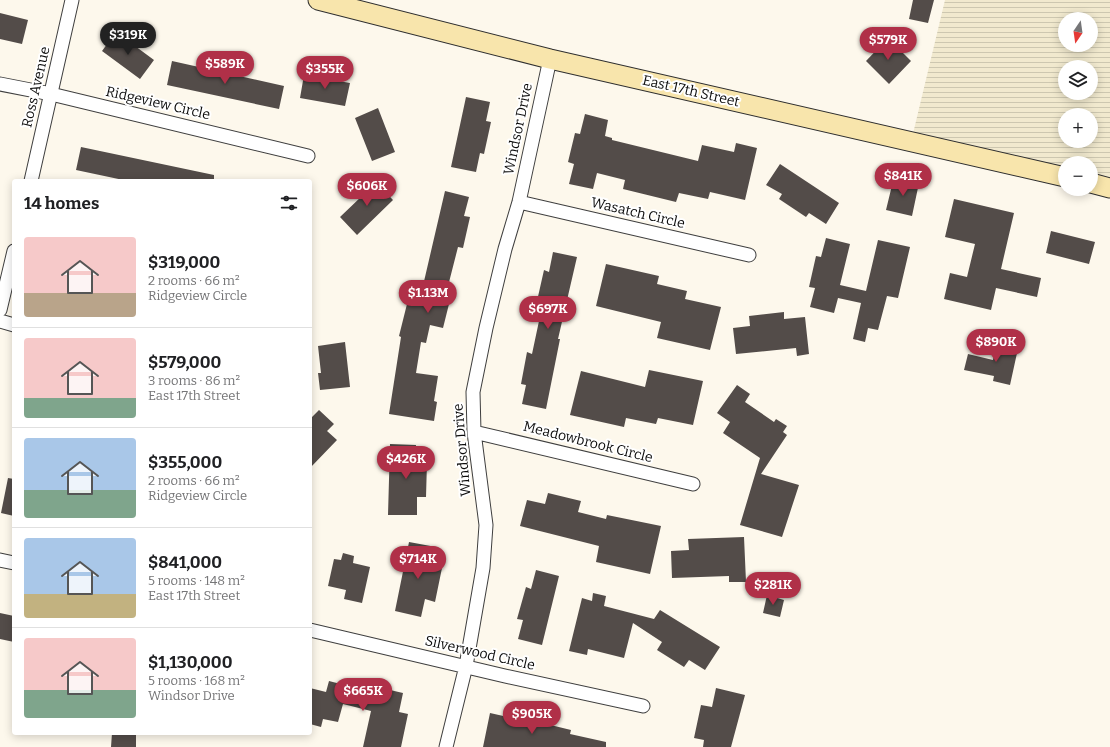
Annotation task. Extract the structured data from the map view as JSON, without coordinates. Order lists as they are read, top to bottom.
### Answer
{
  "streets": {
    "main road": ["East 17th Street"],
    "street": [
      "Ross Avenue",
      "Ridgeview Circle",
      "Windsor Drive",
      "Wasatch Circle",
      "Meadowbrook Circle",
      "Silverwood Circle"
    ]
  },
  "crossings": [
    ["Ross Avenue", "Ridgeview Circle"],
    ["East 17th Street", "Windsor Drive"],
    ["Windsor Drive", "Wasatch Circle"],
    ["Windsor Drive", "Meadowbrook Circle"],
    ["Windsor Drive", "Silverwood Circle"]
  ],
  "north": "bottom",
  "page": {
    "map_buttons": ["+", "−"],
    "price": [
      "$319K",
      "$579K",
      "$589K",
      "$355K",
      "$841K",
      "$606K",
      "$1.13M",
      "$697K",
      "$890K",
      "$426K",
      "$714K",
      "$281K",
      "$665K",
      "$905K"
    ],
    "heading": "14 homes",
    "list": [
      {
        "name": "$319,000",
        "note": "2 rooms · 66 m² · Ridgeview Circle"
      },
      {
        "name": "$579,000",
        "note": "3 rooms · 86 m² · East 17th Street"
      },
      {
        "name": "$355,000",
        "note": "2 rooms · 66 m² · Ridgeview Circle"
      },
      {
        "name": "$841,000",
        "note": "5 rooms · 148 m² · East 17th Street"
      },
      {
        "name": "$1,130,000",
        "note": "5 rooms · 168 m² · Windsor Drive"
      }
    ]
  }
}
